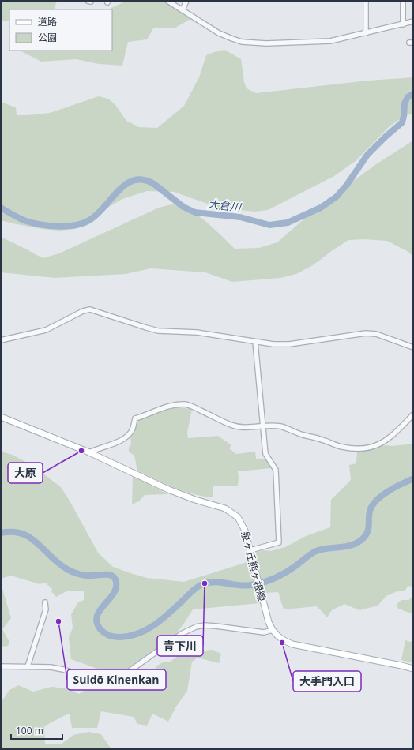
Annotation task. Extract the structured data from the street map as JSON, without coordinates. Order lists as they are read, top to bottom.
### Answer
{
  "streets": {
    "main road": ["泉ヶ丘熊ヶ根線"]
  },
  "water": ["大倉川"],
  "places": [
    "大原",
    "青下川",
    "Suidō Kinenkan",
    "大手門入口"
  ],
  "legend": ["道路", "公園"],
  "scale_bar": "100 m"
}
